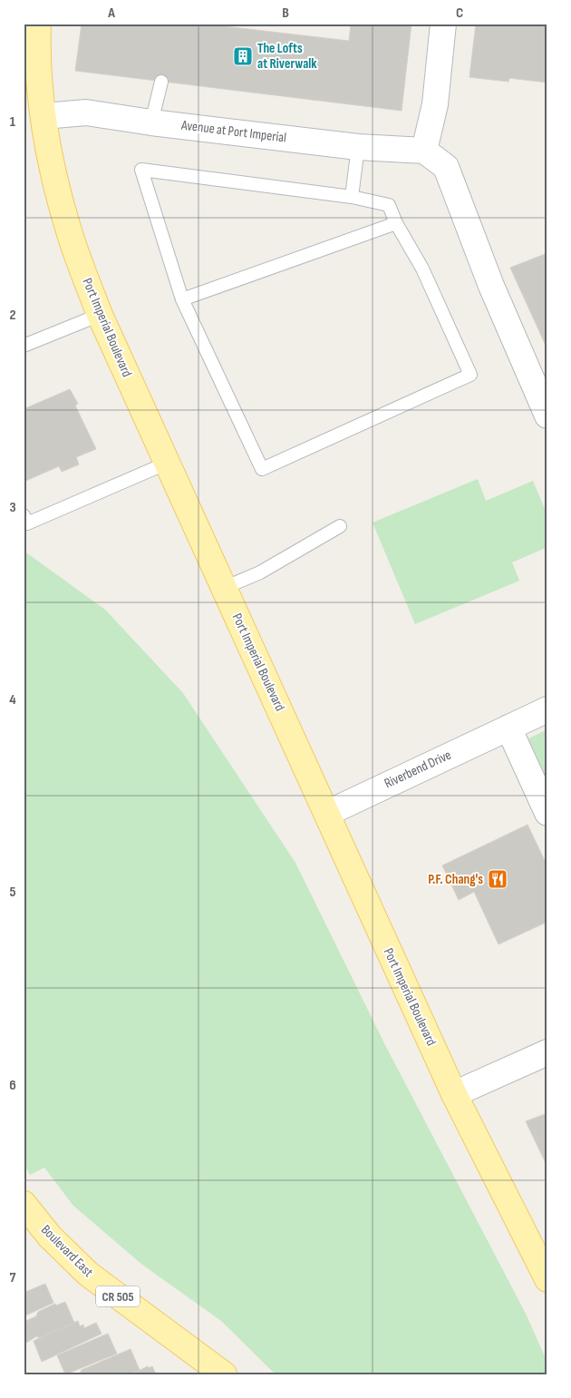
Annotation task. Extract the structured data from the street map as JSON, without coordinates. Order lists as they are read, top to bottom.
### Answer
{
  "streets": {
    "main road": ["Port Imperial Boulevard", "Boulevard East", "CR 505"],
    "street": ["Avenue at Port Imperial", "Riverbend Drive"]
  },
  "crossings": [
    ["Avenue at Port Imperial", "Port Imperial Boulevard"],
    ["Port Imperial Boulevard", "Riverbend Drive"]
  ],
  "places": {
    "building": ["The Lofts at Riverwalk"],
    "restaurant": ["P.F. Chang's"]
  },
  "grid": {
    "columns": ["A", "B", "C"],
    "rows": [
      "1",
      "2",
      "3",
      "4",
      "5",
      "6",
      "7"
    ]
  }
}
